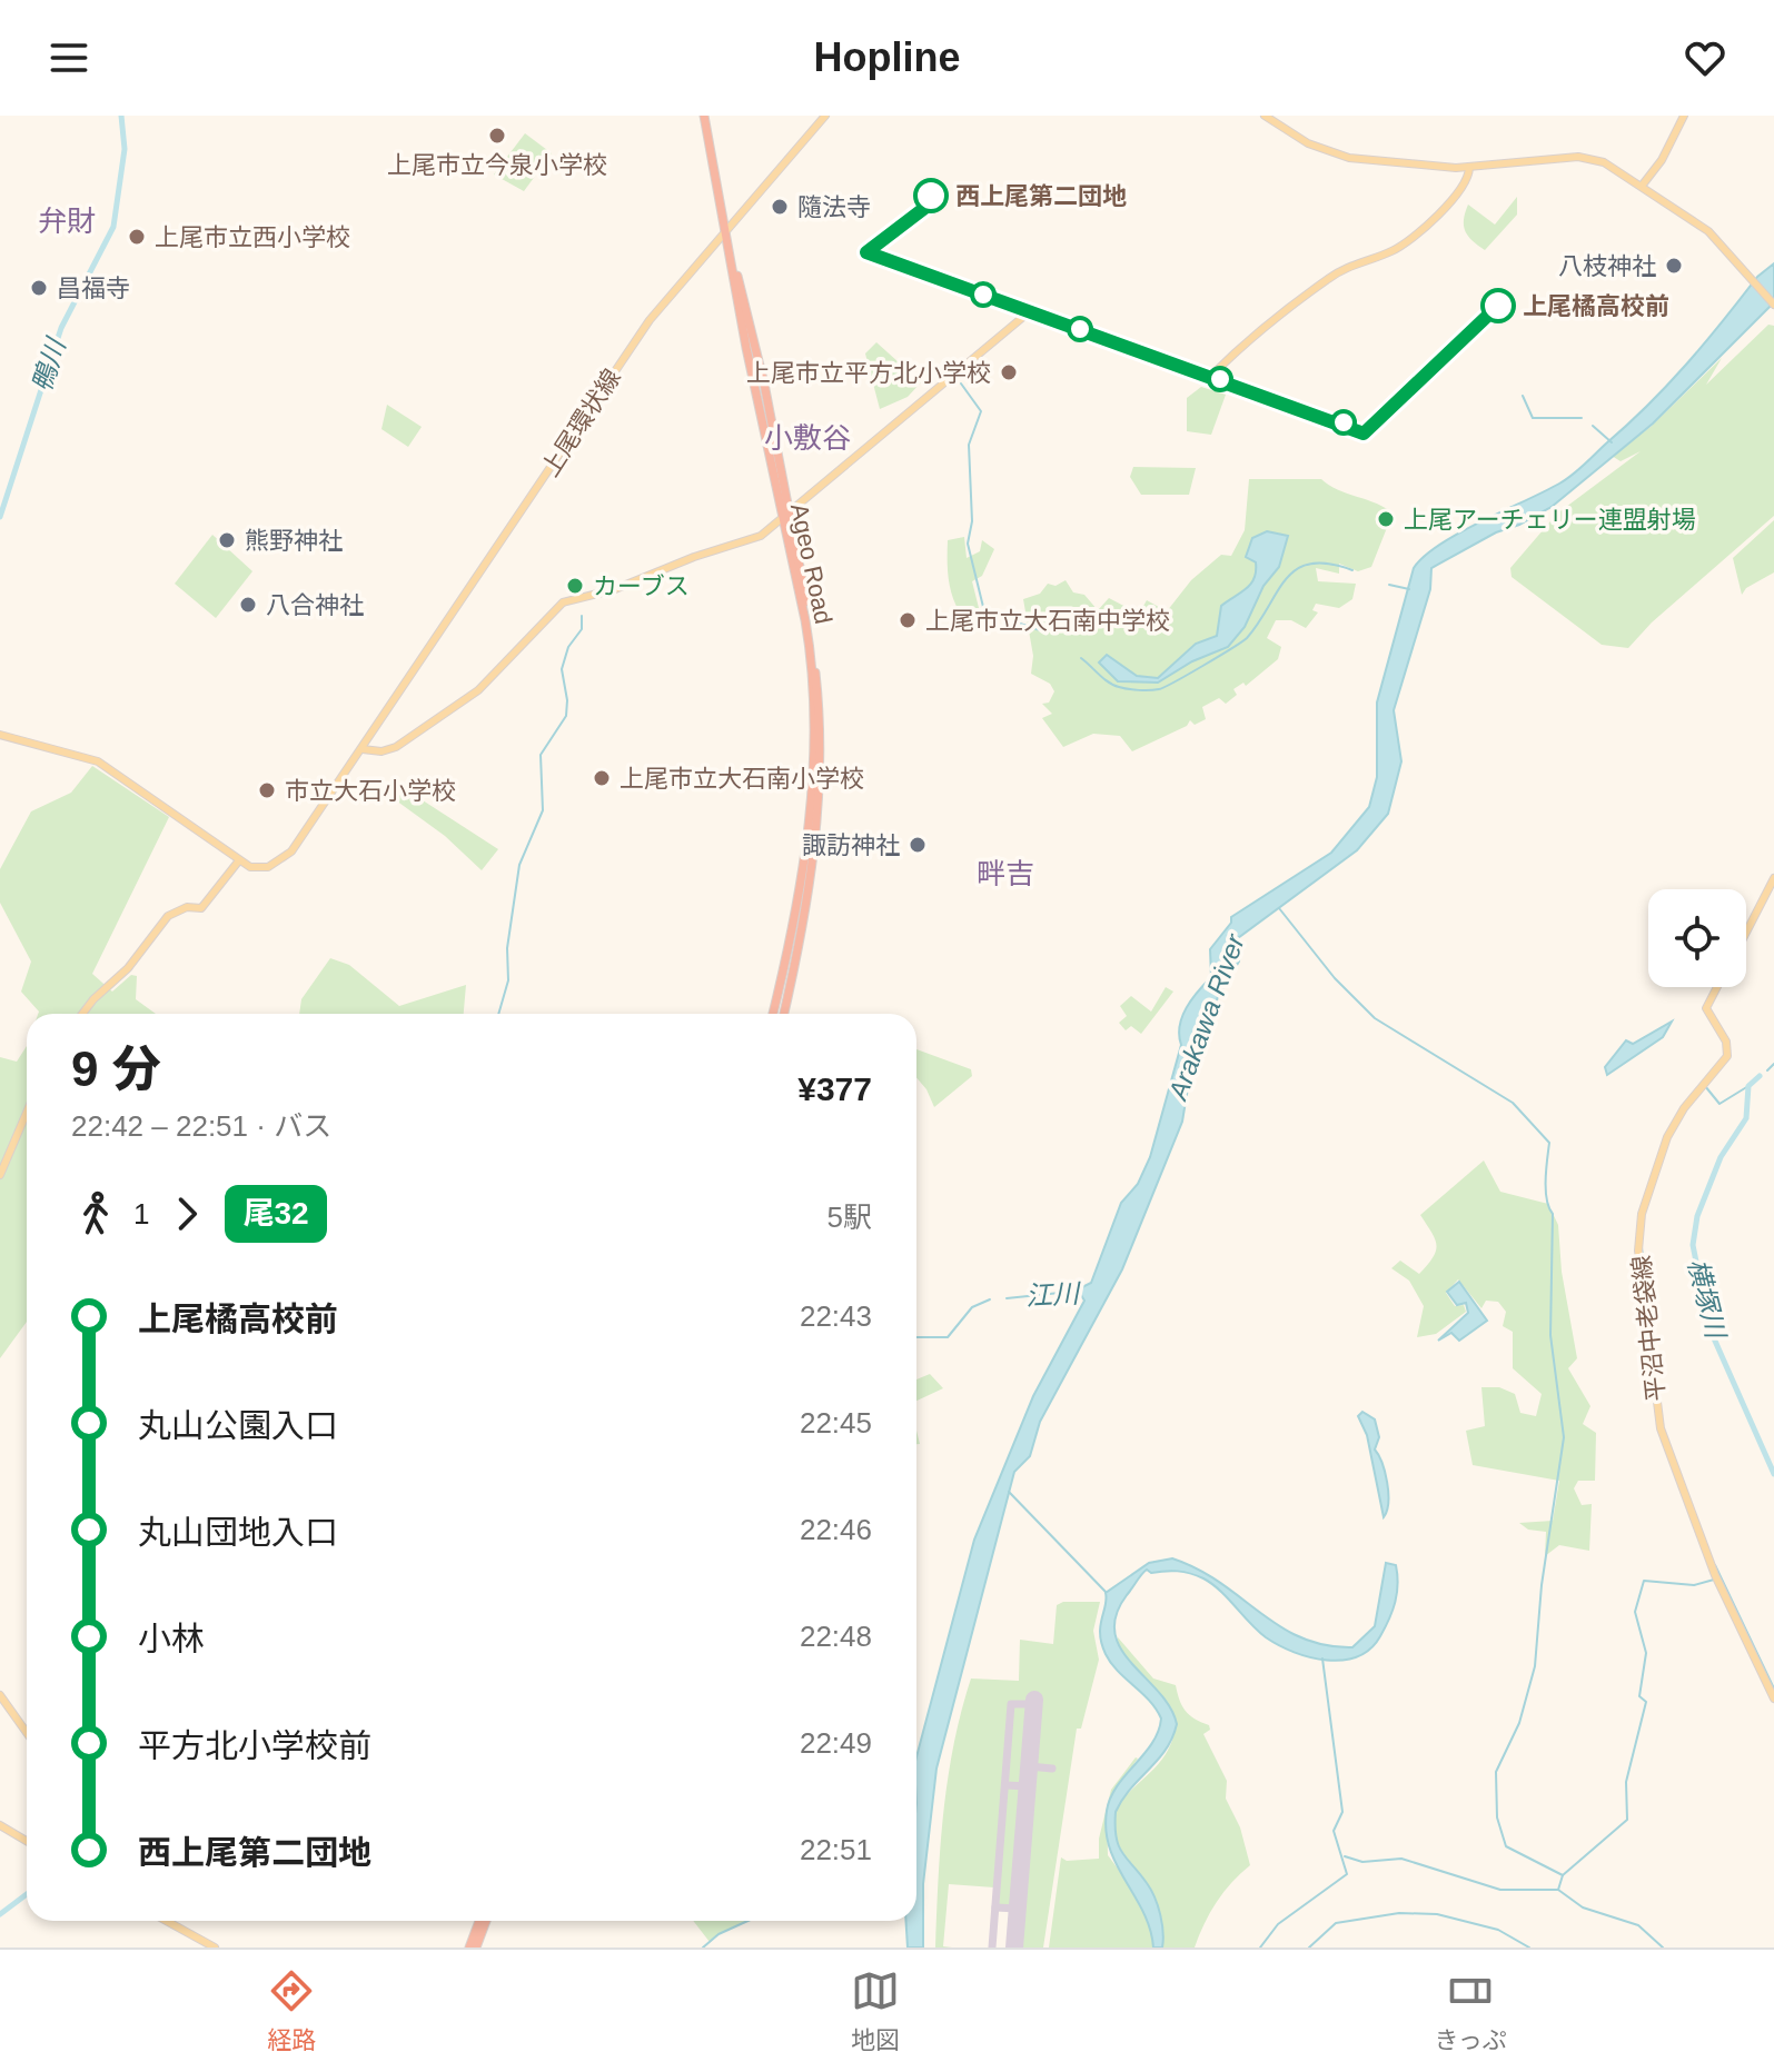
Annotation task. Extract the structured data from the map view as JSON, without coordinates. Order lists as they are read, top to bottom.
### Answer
{
  "streets": {
    "highway": ["Ageo Road"],
    "main road": ["上尾環状線", "平沼中老袋線"]
  },
  "crossings": [
    ["上尾環状線", "Ageo Road"]
  ],
  "districts": ["弁財", "小敷谷", "畔吉"],
  "water": [
    "鴨川",
    "Arakawa River",
    "江川",
    "横塚川"
  ],
  "places": [
    "上尾市立今泉小学校",
    "西上尾第二団地",
    "隨法寺",
    "上尾市立西小学校",
    "八枝神社",
    "昌福寺",
    "上尾橘高校前",
    "上尾市立平方北小学校",
    "上尾アーチェリー連盟射場",
    "熊野神社",
    "カーブス",
    "八合神社",
    "上尾市立大石南中学校",
    "上尾市立大石南小学校",
    "市立大石小学校",
    "諏訪神社"
  ],
  "lines": ["bus line 尾32"],
  "page": {
    "header": "Hopline",
    "heading": ["9 分", "22:42 – 22:51 · バス", "¥377"],
    "legs": ["1", "尾32", "5駅"],
    "list": [
      {
        "name": "上尾橘高校前",
        "value": "22:43"
      },
      {
        "name": "丸山公園入口",
        "value": "22:45"
      },
      {
        "name": "丸山団地入口",
        "value": "22:46"
      },
      {
        "name": "小林",
        "value": "22:48"
      },
      {
        "name": "平方北小学校前",
        "value": "22:49"
      },
      {
        "name": "西上尾第二団地",
        "value": "22:51"
      }
    ],
    "tabs": ["経路", "地図", "きっぷ"]
  }
}
